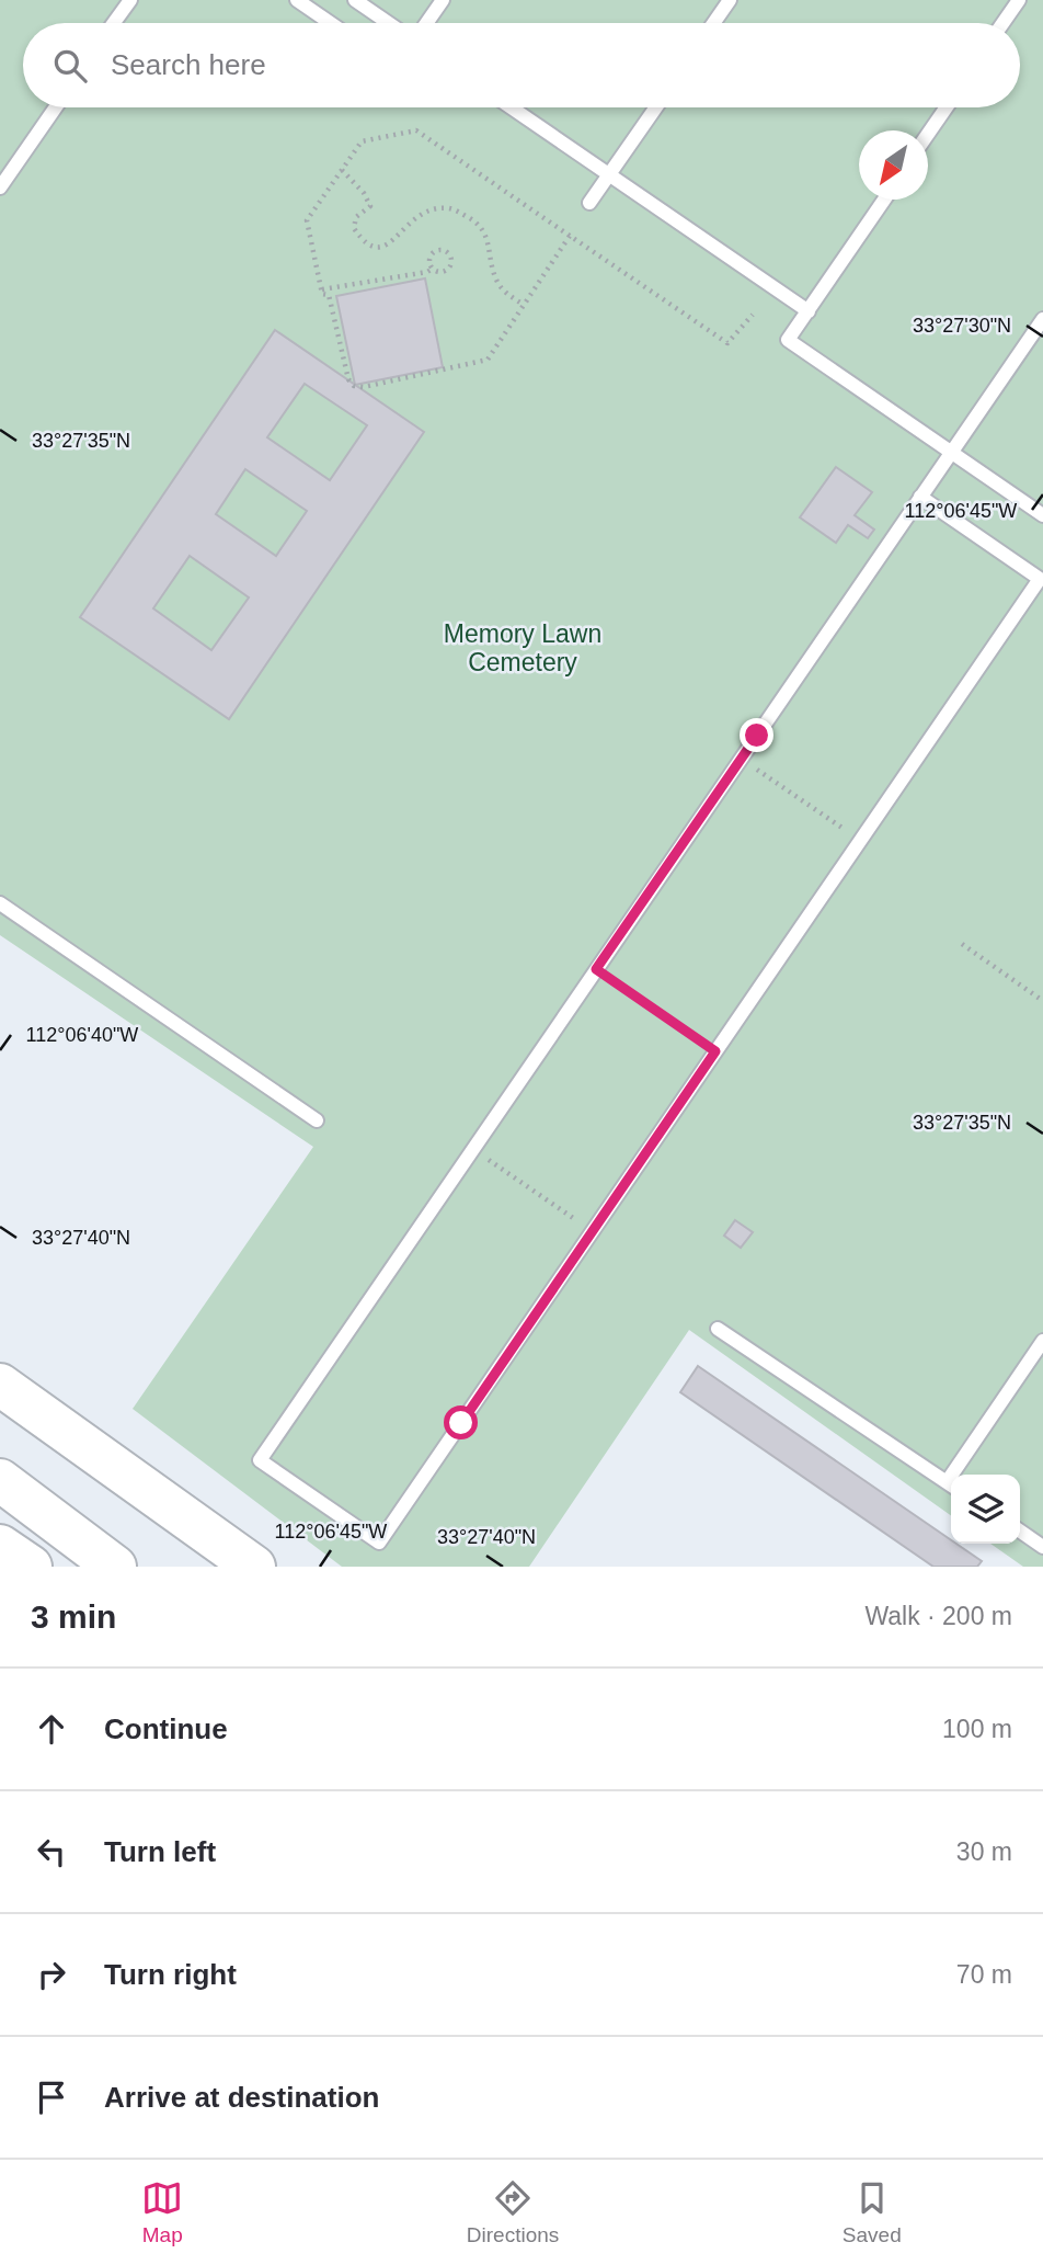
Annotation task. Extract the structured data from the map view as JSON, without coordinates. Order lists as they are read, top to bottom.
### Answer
{
  "parks": ["Memory Lawn Cemetery"],
  "north": "bottom left",
  "page": {
    "search": "Search here",
    "heading": ["3 min", "Walk · 200 m"],
    "list": [
      ["Continue", "100 m"],
      ["Turn left", "30 m"],
      ["Turn right", "70 m"],
      "Arrive at destination"
    ],
    "nav": ["Map", "Directions", "Saved"]
  },
  "coordinates": [
    "33°27'30\"N",
    "33°27'35\"N",
    "112°06'45\"W",
    "112°06'40\"W",
    "33°27'40\"N"
  ]
}
